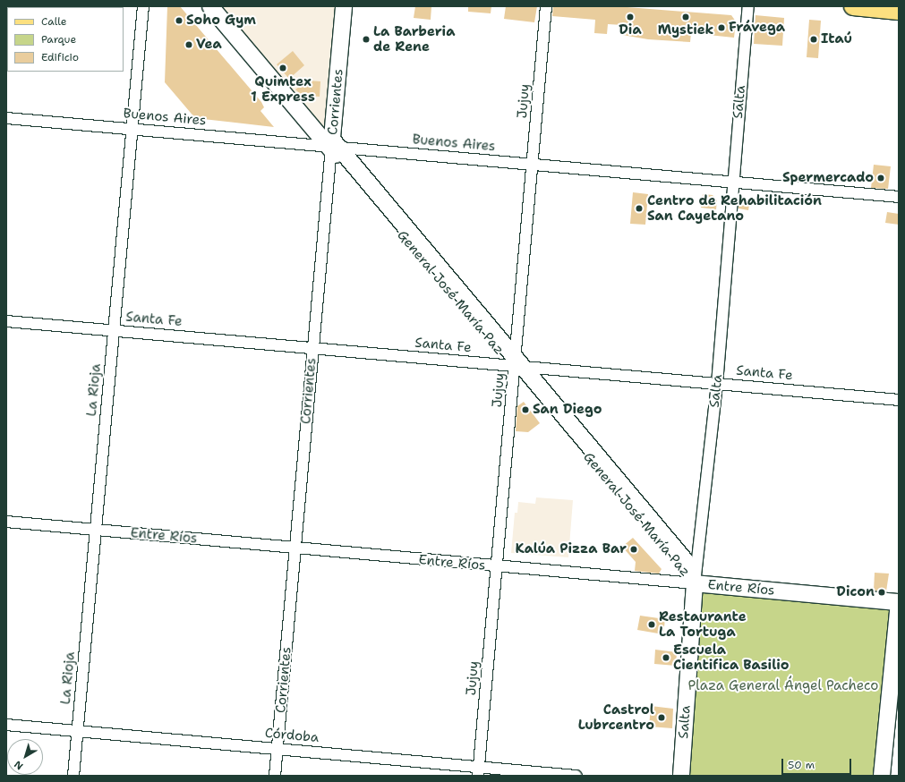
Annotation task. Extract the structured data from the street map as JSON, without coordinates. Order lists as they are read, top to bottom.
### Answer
{
  "streets": {
    "street": [
      "Jujuy",
      "Corrientes",
      "Salta",
      "Buenos Aires",
      "General José María Paz",
      "Santa Fe",
      "La Rioja",
      "Entre Ríos",
      "Córdoba"
    ]
  },
  "crossings": [
    ["Jujuy", "Buenos Aires"],
    ["Jujuy", "General José María Paz"],
    ["Jujuy", "Santa Fe"],
    ["Jujuy", "Entre Ríos"],
    ["Jujuy", "Córdoba"],
    ["Corrientes", "Buenos Aires"],
    ["Corrientes", "General José María Paz"],
    ["Corrientes", "Santa Fe"],
    ["Corrientes", "Entre Ríos"],
    ["Corrientes", "Córdoba"],
    ["Salta", "Buenos Aires"],
    ["Salta", "General José María Paz"],
    ["Salta", "Santa Fe"],
    ["Salta", "Entre Ríos"],
    ["Buenos Aires", "General José María Paz"],
    ["Buenos Aires", "La Rioja"],
    ["General José María Paz", "Santa Fe"],
    ["General José María Paz", "Entre Ríos"],
    ["Santa Fe", "La Rioja"],
    ["La Rioja", "Entre Ríos"],
    ["La Rioja", "Córdoba"]
  ],
  "parks": ["Plaza General Ángel Pacheco"],
  "places": [
    "Dia",
    "Mystiek",
    "Soho Gym",
    "Frávega",
    "La Barberia de Rene",
    "Itaú",
    "Vea",
    "Quimtex 1 Express",
    "Spermercado",
    "Centro de Rehabilitación San Cayetano",
    "San Diego",
    "Kalúa Pizza Bar",
    "Dicon",
    "Restaurante La Tortuga",
    "Escuela Cientifica Basilio",
    "Castrol Lubrcentro"
  ],
  "legend": ["Calle", "Parque", "Edificio"],
  "scale_bar": "50 m",
  "north": "bottom left"
}
